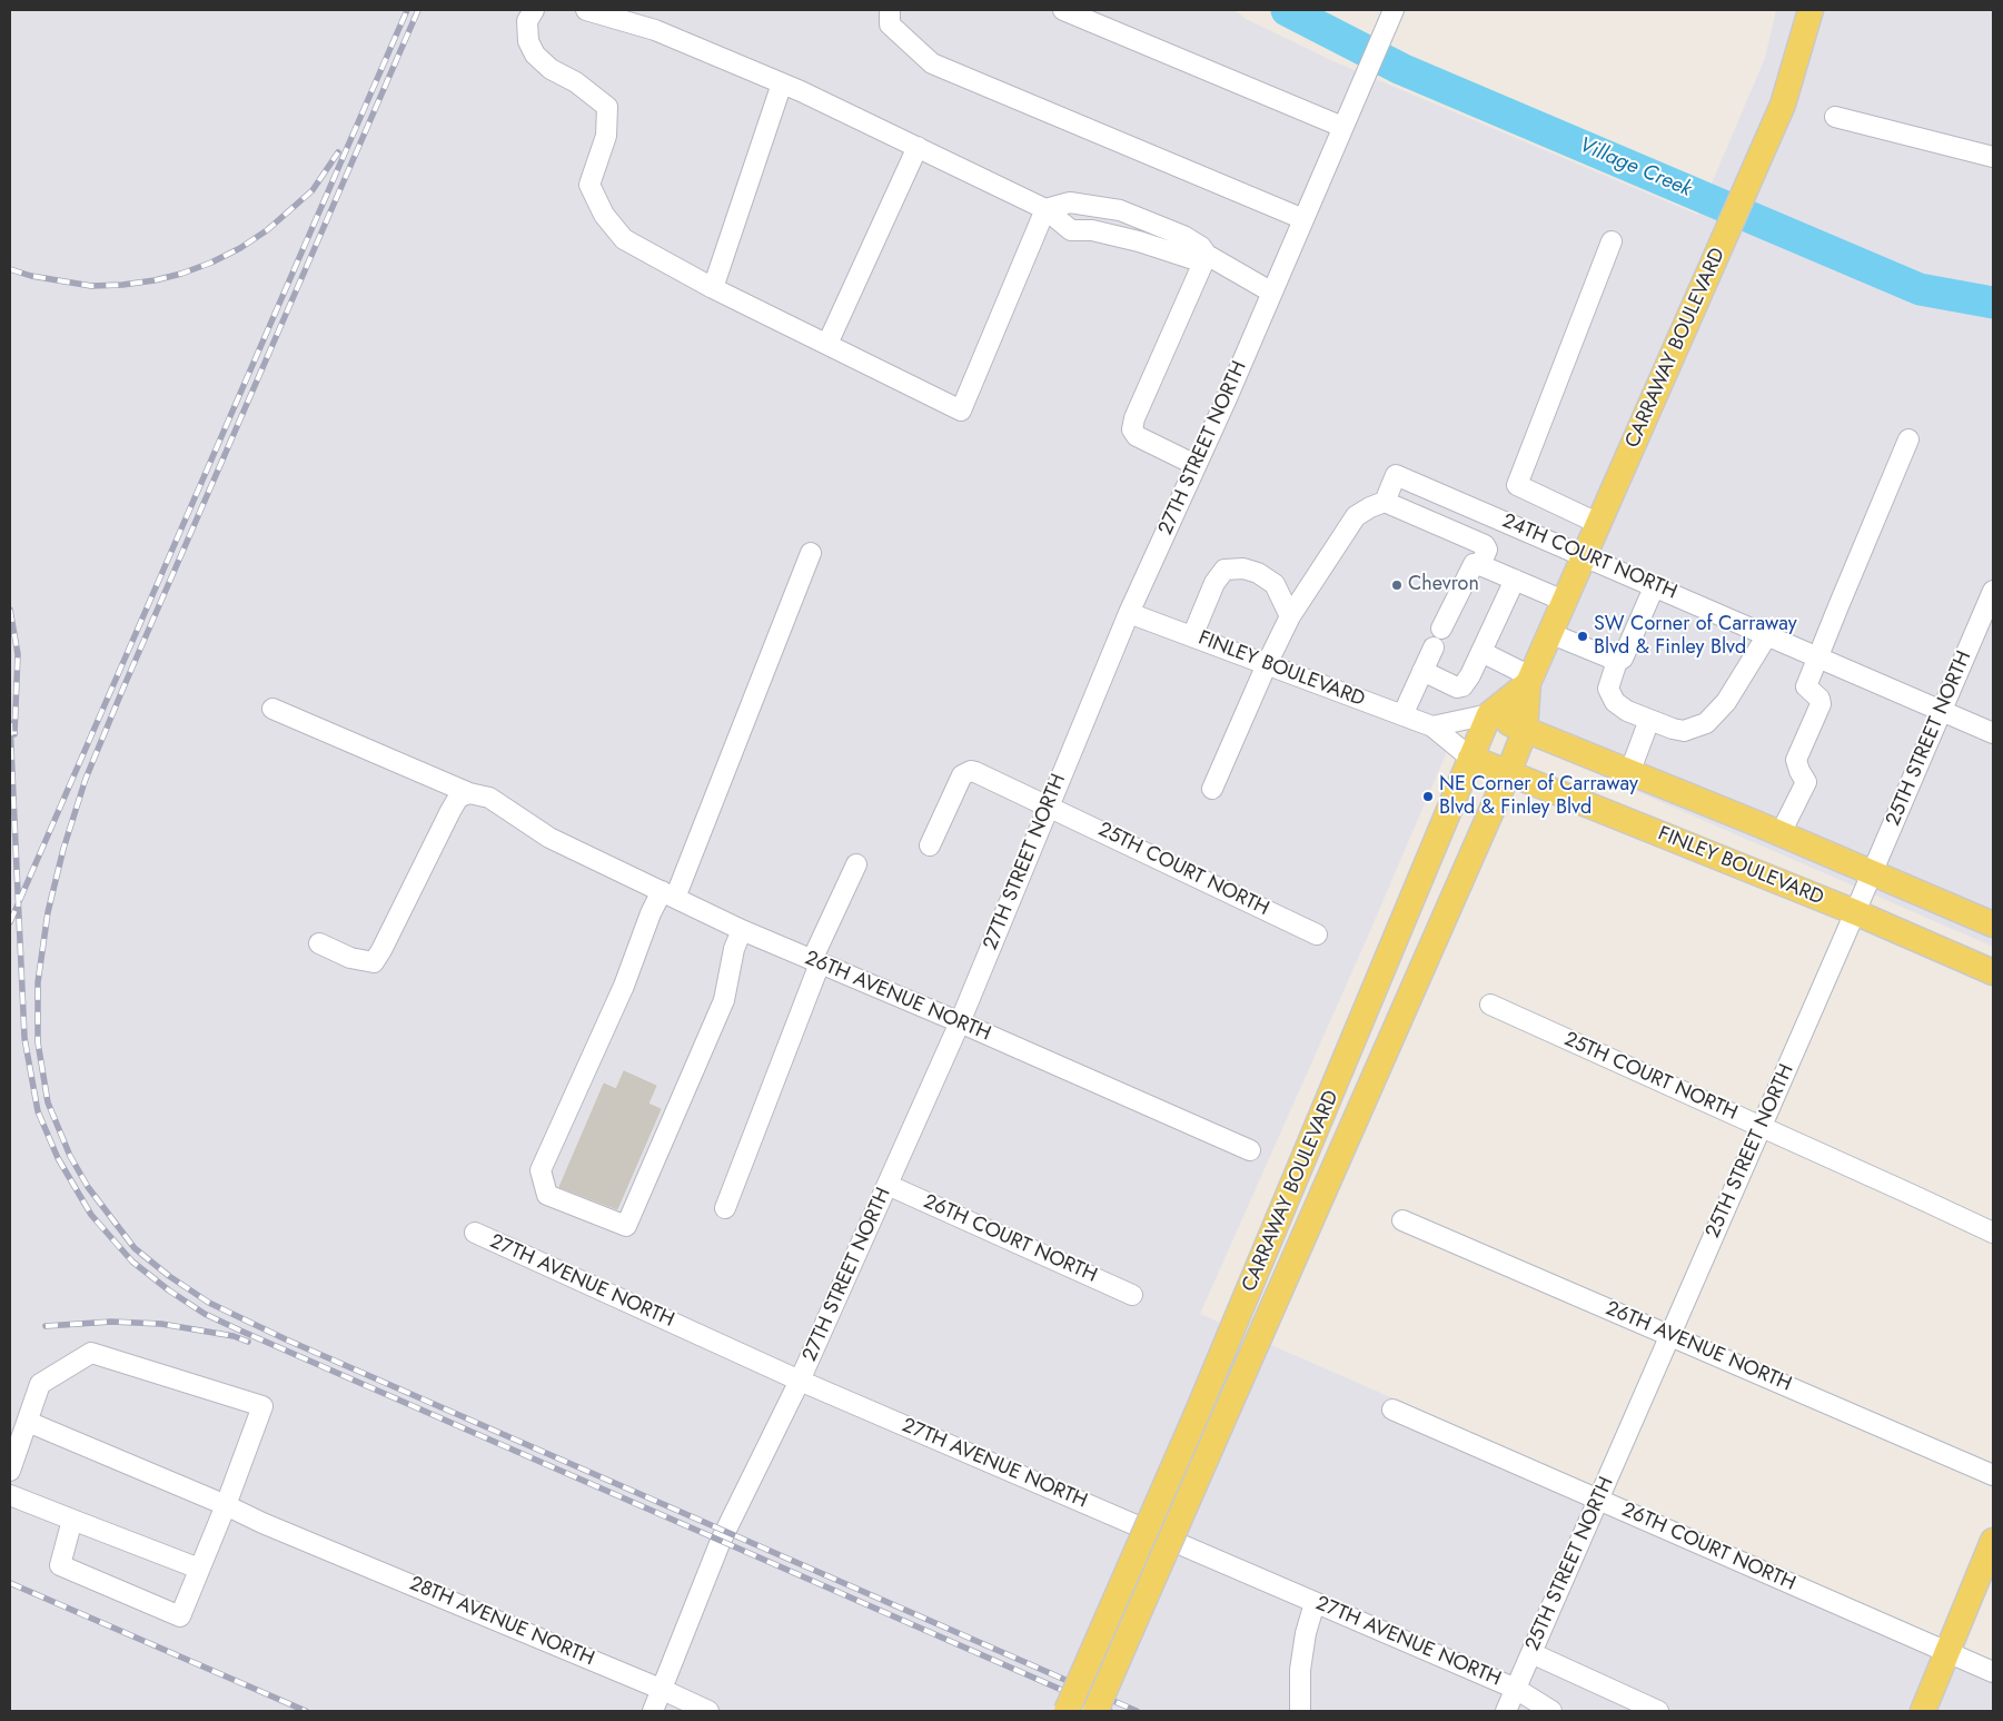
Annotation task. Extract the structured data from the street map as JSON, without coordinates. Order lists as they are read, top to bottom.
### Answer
{
  "streets": {
    "main road": ["CARRAWAY BOULEVARD", "FINLEY BOULEVARD"],
    "street": [
      "27TH STREET NORTH",
      "24TH COURT NORTH",
      "25TH STREET NORTH",
      "25TH COURT NORTH",
      "26TH AVENUE NORTH",
      "26TH COURT NORTH",
      "27TH AVENUE NORTH",
      "28TH AVENUE NORTH"
    ]
  },
  "crossings": [
    ["CARRAWAY BOULEVARD", "24TH COURT NORTH"],
    ["CARRAWAY BOULEVARD", "FINLEY BOULEVARD"],
    ["27TH STREET NORTH", "FINLEY BOULEVARD"],
    ["27TH STREET NORTH", "25TH COURT NORTH"],
    ["27TH STREET NORTH", "26TH AVENUE NORTH"],
    ["27TH STREET NORTH", "26TH COURT NORTH"],
    ["27TH STREET NORTH", "27TH AVENUE NORTH"],
    ["27TH STREET NORTH", "28TH AVENUE NORTH"],
    ["24TH COURT NORTH", "25TH STREET NORTH"],
    ["FINLEY BOULEVARD", "25TH STREET NORTH"],
    ["25TH STREET NORTH", "25TH COURT NORTH"],
    ["25TH STREET NORTH", "26TH AVENUE NORTH"],
    ["25TH STREET NORTH", "26TH COURT NORTH"],
    ["25TH STREET NORTH", "27TH AVENUE NORTH"]
  ],
  "water": ["Village Creek"],
  "places": ["Chevron", "SW Corner of Carraway Blvd & Finley Blvd", "NE Corner of Carraway Blvd & Finley Blvd"]
}
